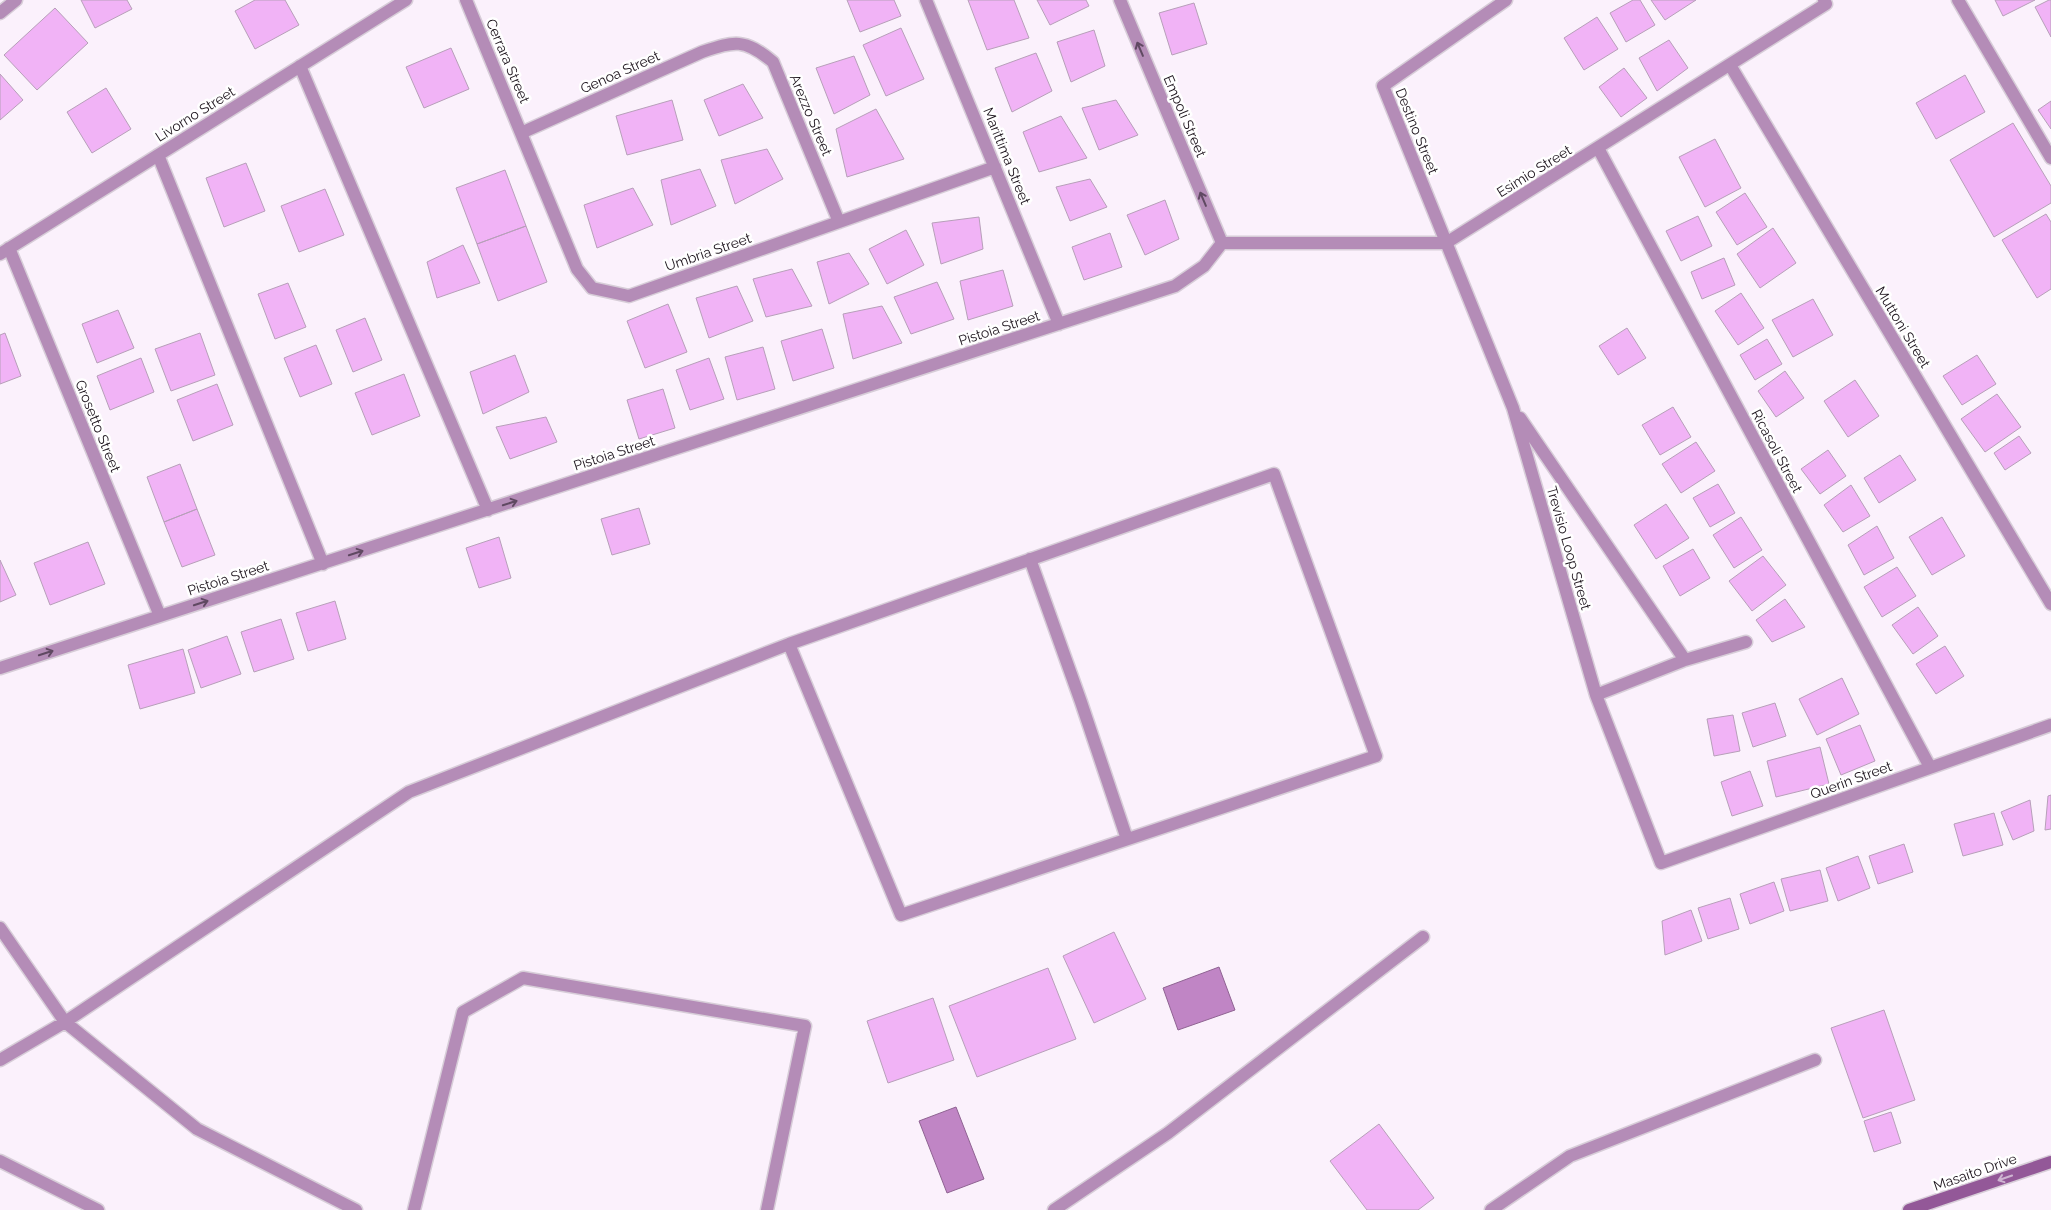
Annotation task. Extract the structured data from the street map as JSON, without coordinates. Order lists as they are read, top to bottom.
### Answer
{
  "streets": {
    "street": [
      "Cerrara Street",
      "Genoa Street",
      "Livorno Street",
      "Arezzo Street",
      "Empoli Street",
      "Destino Street",
      "Marittima Street",
      "Esimio Street",
      "Umbria Street",
      "Muttoni Street",
      "Pistoia Street",
      "Grosetto Street",
      "Ricasoli Street",
      "Trevisio Loop Street",
      "Querin Street",
      "Masaito Drive"
    ]
  },
  "crossings": [
    ["Cerrara Street", "Genoa Street"],
    ["Cerrara Street", "Umbria Street"],
    ["Genoa Street", "Arezzo Street"],
    ["Genoa Street", "Umbria Street"],
    ["Livorno Street", "Grosetto Street"],
    ["Arezzo Street", "Umbria Street"],
    ["Empoli Street", "Pistoia Street"],
    ["Destino Street", "Esimio Street"],
    ["Destino Street", "Trevisio Loop Street"],
    ["Marittima Street", "Umbria Street"],
    ["Marittima Street", "Pistoia Street"],
    ["Esimio Street", "Muttoni Street"],
    ["Esimio Street", "Ricasoli Street"],
    ["Esimio Street", "Trevisio Loop Street"],
    ["Pistoia Street", "Grosetto Street"],
    ["Ricasoli Street", "Querin Street"],
    ["Trevisio Loop Street", "Querin Street"]
  ],
  "one_way": ["Empoli Street", "Pistoia Street", "Masaito Drive"]
}
